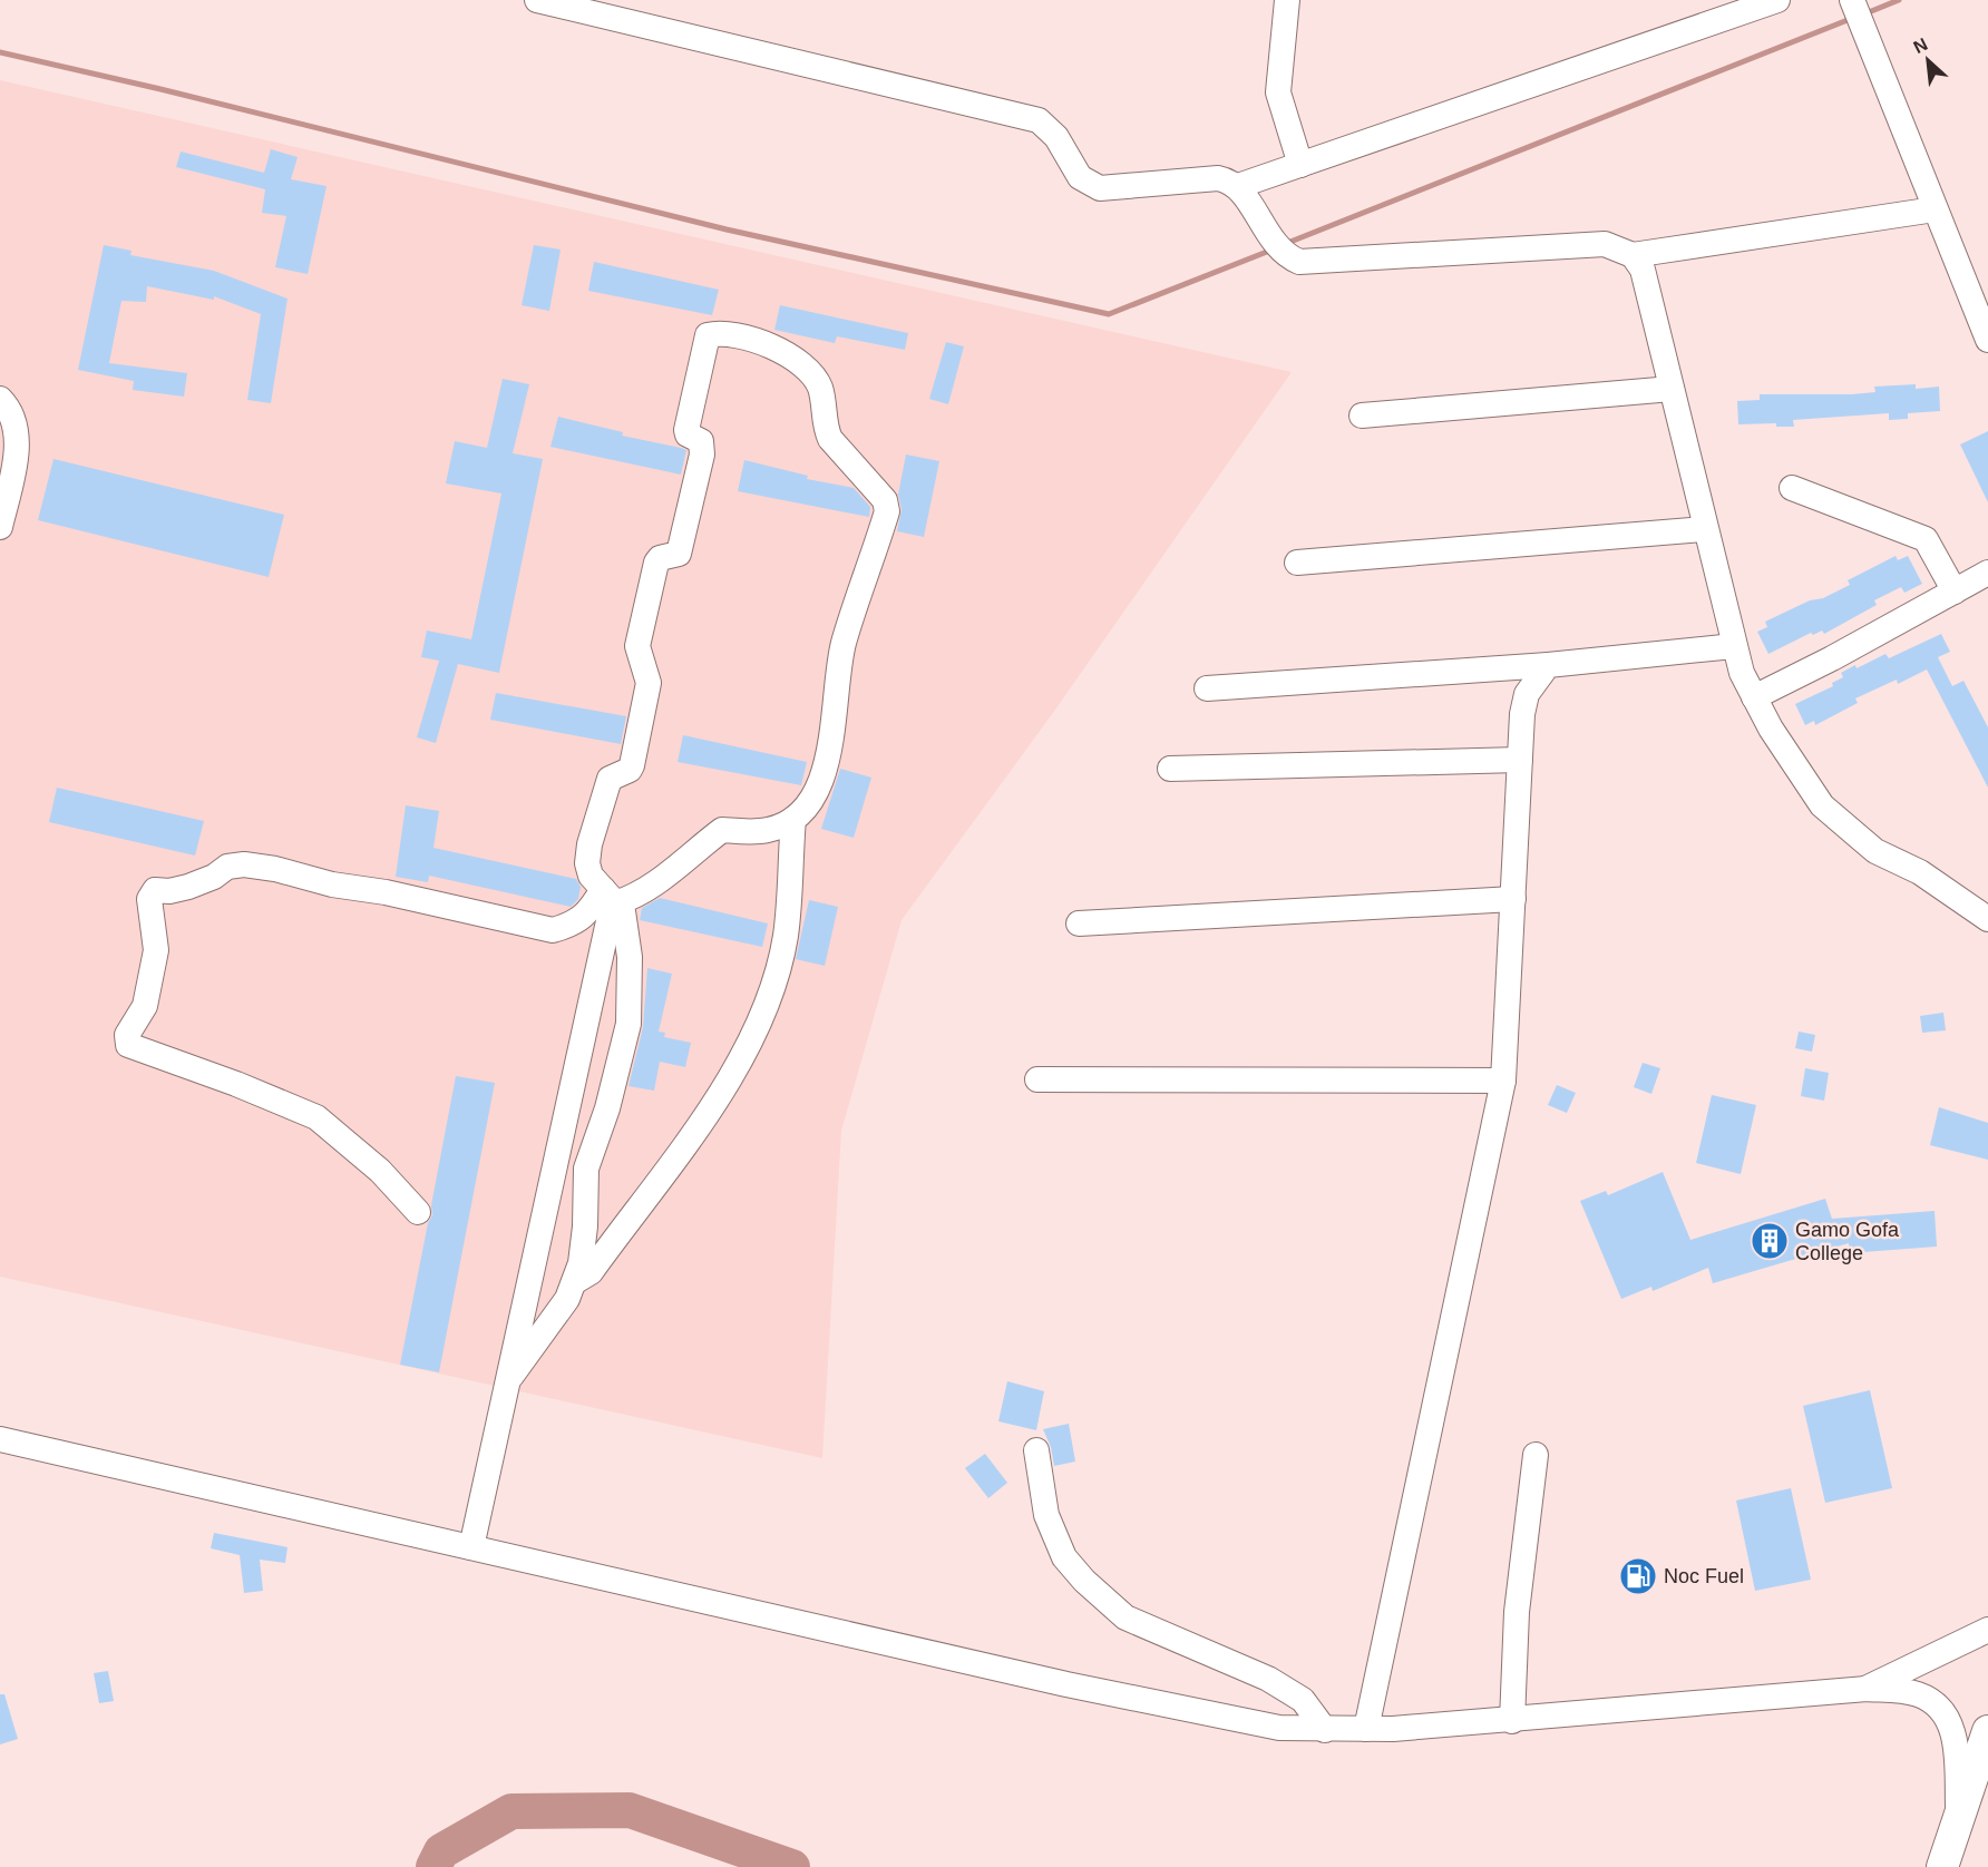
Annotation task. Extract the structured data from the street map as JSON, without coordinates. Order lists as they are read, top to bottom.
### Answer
{
  "places": {
    "building": ["Gamo Gofa College"],
    "fuel station": ["Noc Fuel"]
  },
  "north": "top left"
}
